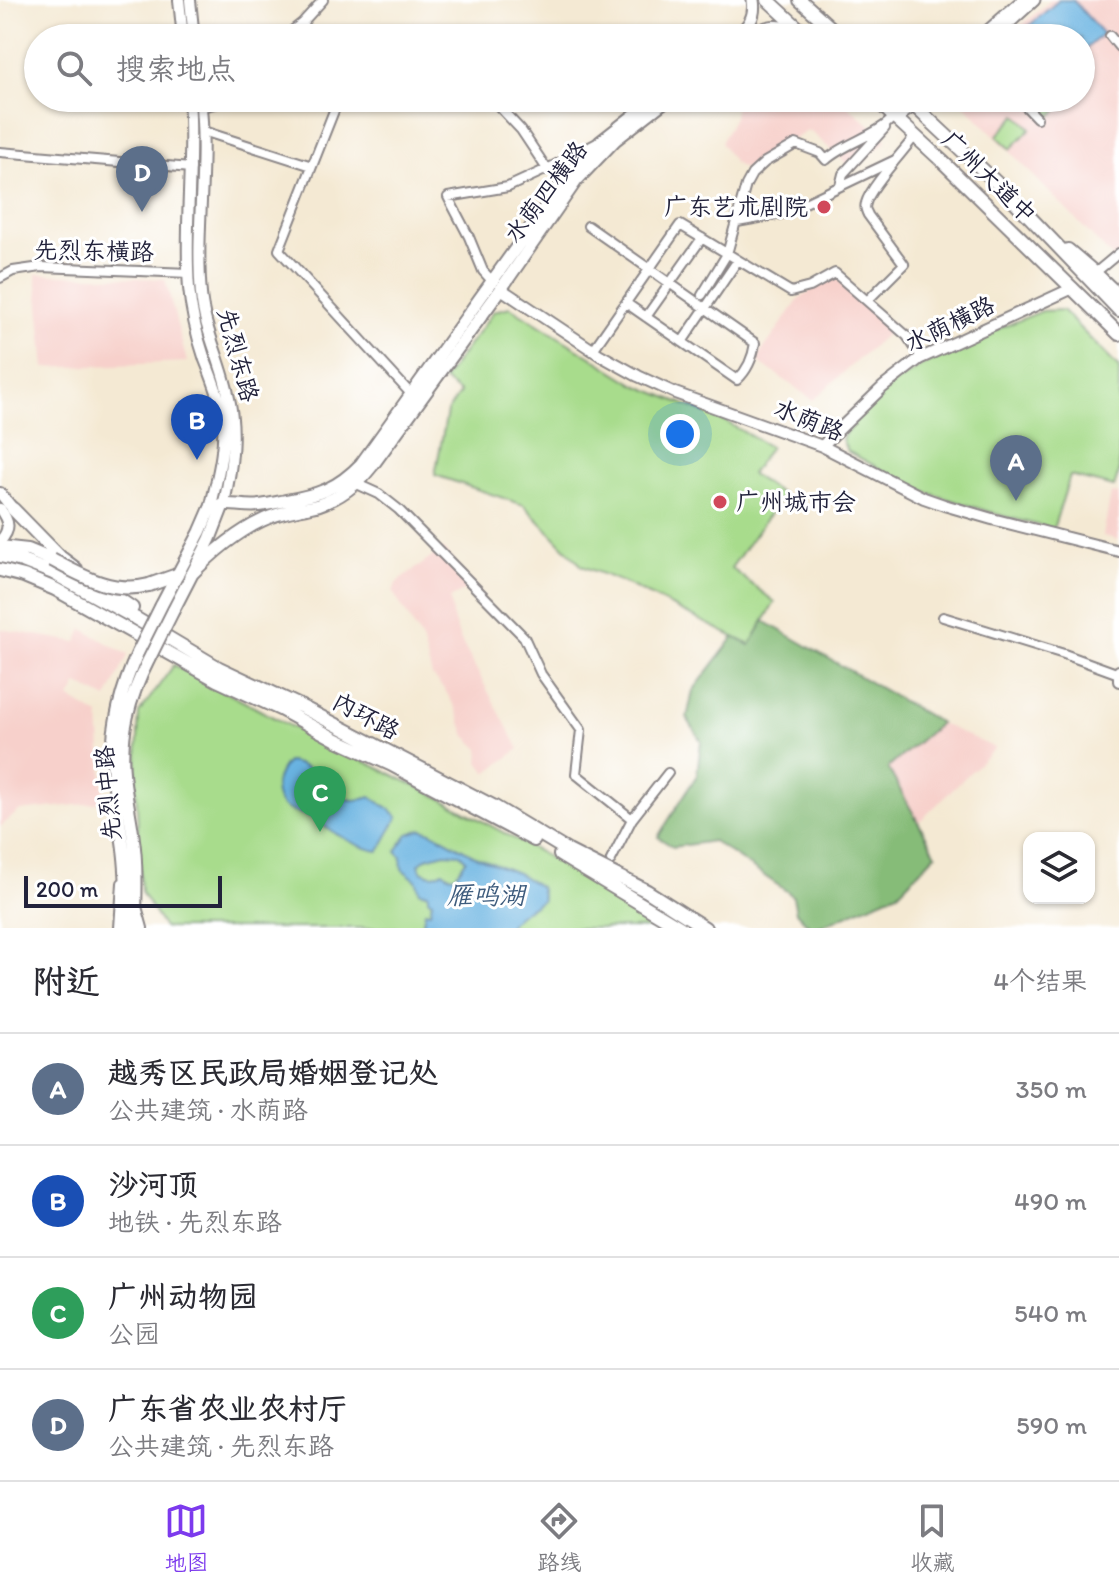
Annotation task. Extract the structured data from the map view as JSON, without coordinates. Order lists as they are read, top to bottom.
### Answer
{
  "streets": {
    "main road": [
      "广州大道中",
      "水荫四横路",
      "先烈东路",
      "内环路",
      "先烈中路"
    ],
    "street": ["先烈东横路", "水荫横路", "水荫路"]
  },
  "crossings": [
    ["广州大道中", "水荫横路"],
    ["水荫四横路", "水荫路"],
    ["先烈东横路", "先烈东路"],
    ["水荫横路", "水荫路"]
  ],
  "water": ["雁鸣湖"],
  "places": ["广东艺术剧院", "广州城市会"],
  "scale_bar": "200 m",
  "page": {
    "search": "搜索地点",
    "pins": [
      "D",
      "B",
      "A",
      "C"
    ],
    "scale": "200 m",
    "heading": ["附近", "4个结果"],
    "list": [
      {
        "mark": "A",
        "name": "越秀区民政局婚姻登记处",
        "note": "公共建筑 · 水荫路",
        "value": "350 m"
      },
      {
        "mark": "B",
        "name": "沙河顶",
        "note": "地铁 · 先烈东路",
        "value": "490 m"
      },
      {
        "mark": "C",
        "name": "广州动物园",
        "note": "公园",
        "value": "540 m"
      },
      {
        "mark": "D",
        "name": "广东省农业农村厅",
        "note": "公共建筑 · 先烈东路",
        "value": "590 m"
      }
    ],
    "nav": ["地图", "路线", "收藏"]
  }
}
